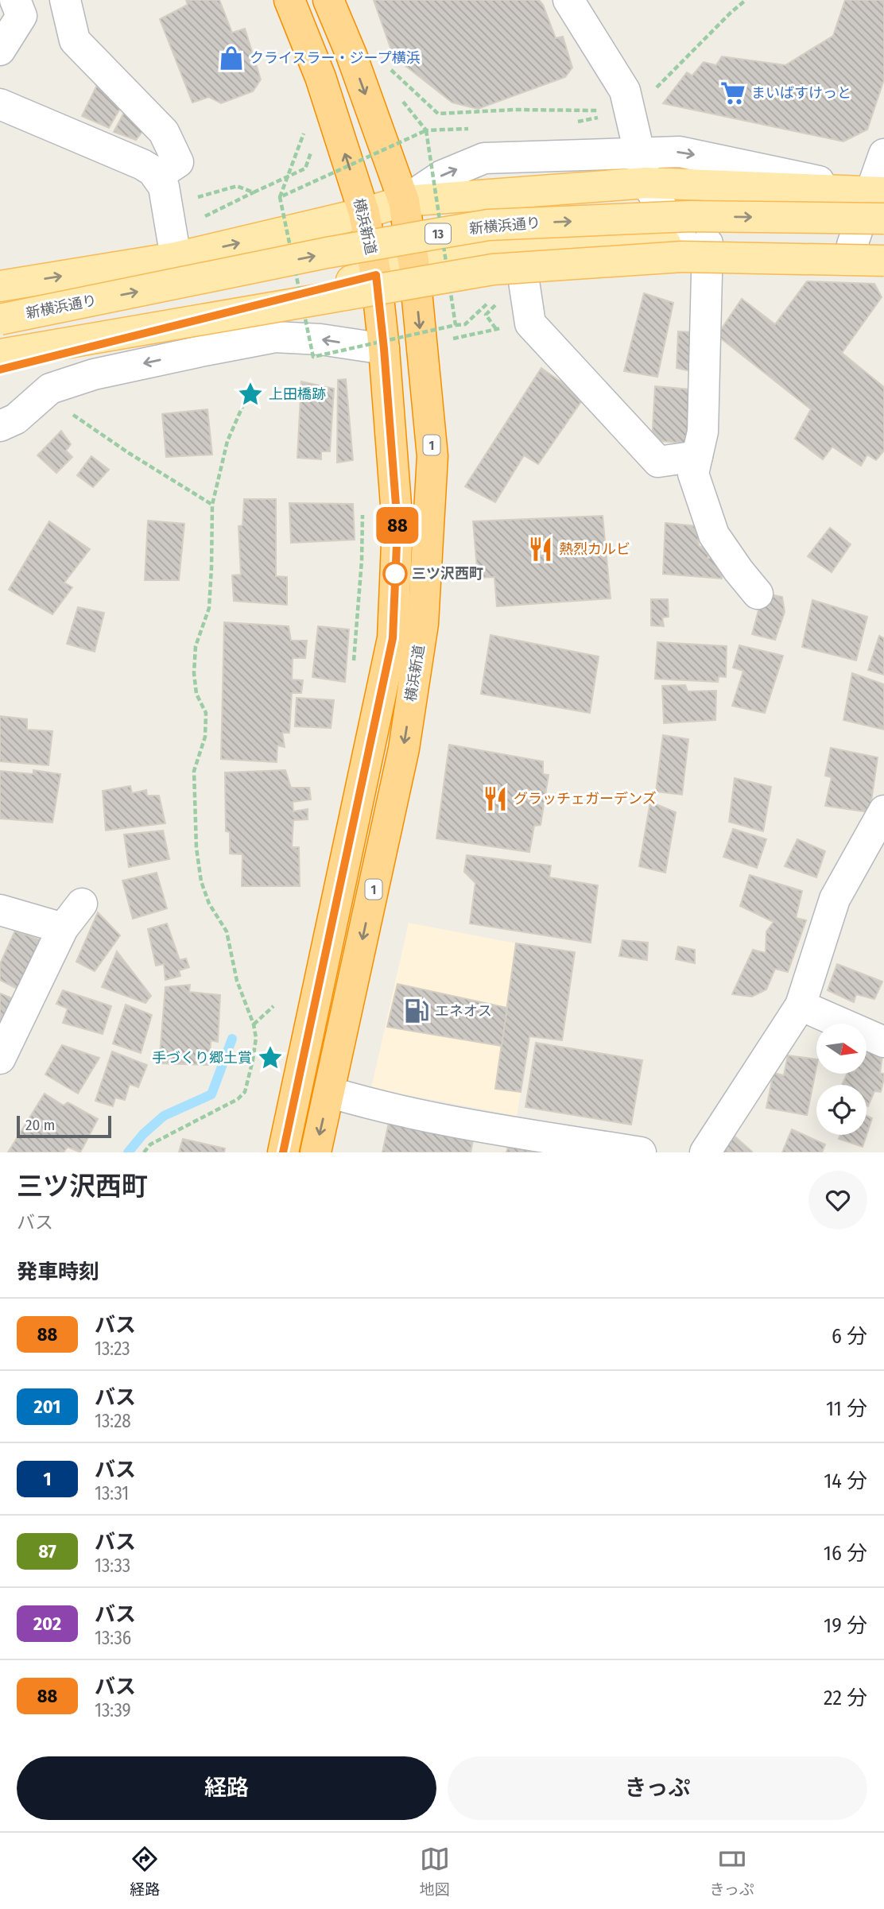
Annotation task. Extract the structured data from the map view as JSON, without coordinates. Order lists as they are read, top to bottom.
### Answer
{
  "streets": {
    "highway": ["横浜新道", "1"],
    "main road": ["新横浜通り", "13"]
  },
  "places": {
    "shop": ["クライスラー・ジープ横浜"],
    "supermarket": ["まいばすけっと"],
    "place": ["上田橋跡", "手づくり郷土賞"],
    "restaurant": ["熱烈カルビ", "グラッチェガーデンズ"],
    "other": ["三ツ沢西町"],
    "fuel station": ["エネオス"]
  },
  "lines": ["bus line 88"],
  "scale_bar": "20 m",
  "north": "right",
  "page": {
    "on_map": "88",
    "scale": "20 m",
    "heading": [
      ["三ツ沢西町", "バス"],
      "発車時刻"
    ],
    "list": [
      {
        "mark": "88",
        "name": "バス",
        "note": "13:23",
        "value": "6 分"
      },
      {
        "mark": "201",
        "name": "バス",
        "note": "13:28",
        "value": "11 分"
      },
      {
        "mark": "1",
        "name": "バス",
        "note": "13:31",
        "value": "14 分"
      },
      {
        "mark": "87",
        "name": "バス",
        "note": "13:33",
        "value": "16 分"
      },
      {
        "mark": "202",
        "name": "バス",
        "note": "13:36",
        "value": "19 分"
      },
      {
        "mark": "88",
        "name": "バス",
        "note": "13:39",
        "value": "22 分"
      }
    ],
    "buttons": ["経路", "きっぷ"],
    "tabs": ["経路", "地図", "きっぷ"]
  }
}
